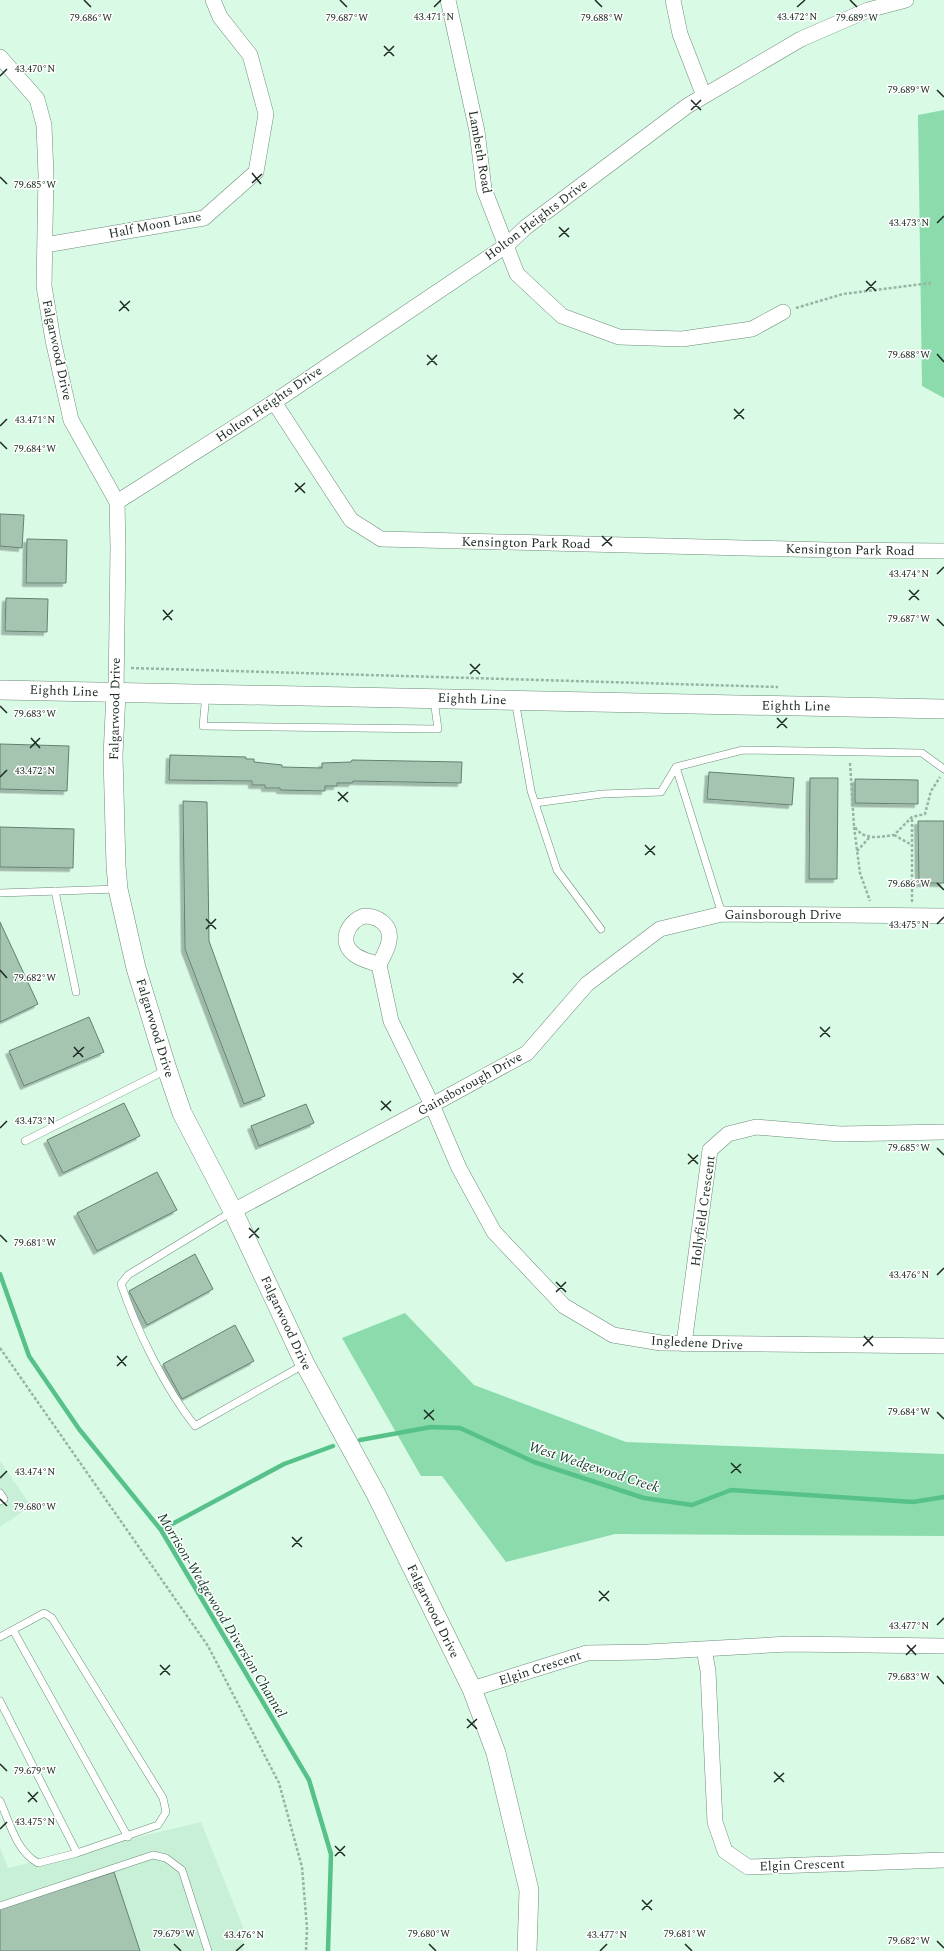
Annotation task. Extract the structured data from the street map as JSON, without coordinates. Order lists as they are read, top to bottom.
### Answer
{
  "streets": {
    "street": [
      "Lambeth Road",
      "Holton Heights Drive",
      "Half Moon Lane",
      "Falgarwood Drive",
      "Kensington Park Road",
      "Eighth Line",
      "Gainsborough Drive",
      "Hollyfield Crescent",
      "Ingledene Drive",
      "Elgin Crescent"
    ]
  },
  "crossings": [
    ["Lambeth Road", "Holton Heights Drive"],
    ["Holton Heights Drive", "Falgarwood Drive"],
    ["Holton Heights Drive", "Kensington Park Road"],
    ["Half Moon Lane", "Falgarwood Drive"],
    ["Falgarwood Drive", "Eighth Line"],
    ["Falgarwood Drive", "Gainsborough Drive"],
    ["Falgarwood Drive", "Elgin Crescent"],
    ["Gainsborough Drive", "Ingledene Drive"],
    ["Hollyfield Crescent", "Ingledene Drive"]
  ],
  "water": ["West Wedgewood Creek", "Morrison-Wedgewood Diversion Channel"],
  "coordinates": [
    "43.471°N",
    "43.472°N",
    "79.686°W",
    "79.687°W",
    "79.688°W",
    "79.689°W",
    "43.470°N",
    "79.685°W",
    "43.473°N",
    "79.684°W",
    "43.474°N",
    "79.683°W",
    "43.475°N",
    "79.682°W",
    "79.681°W",
    "43.476°N",
    "79.680°W",
    "43.477°N",
    "79.679°W"
  ]
}
